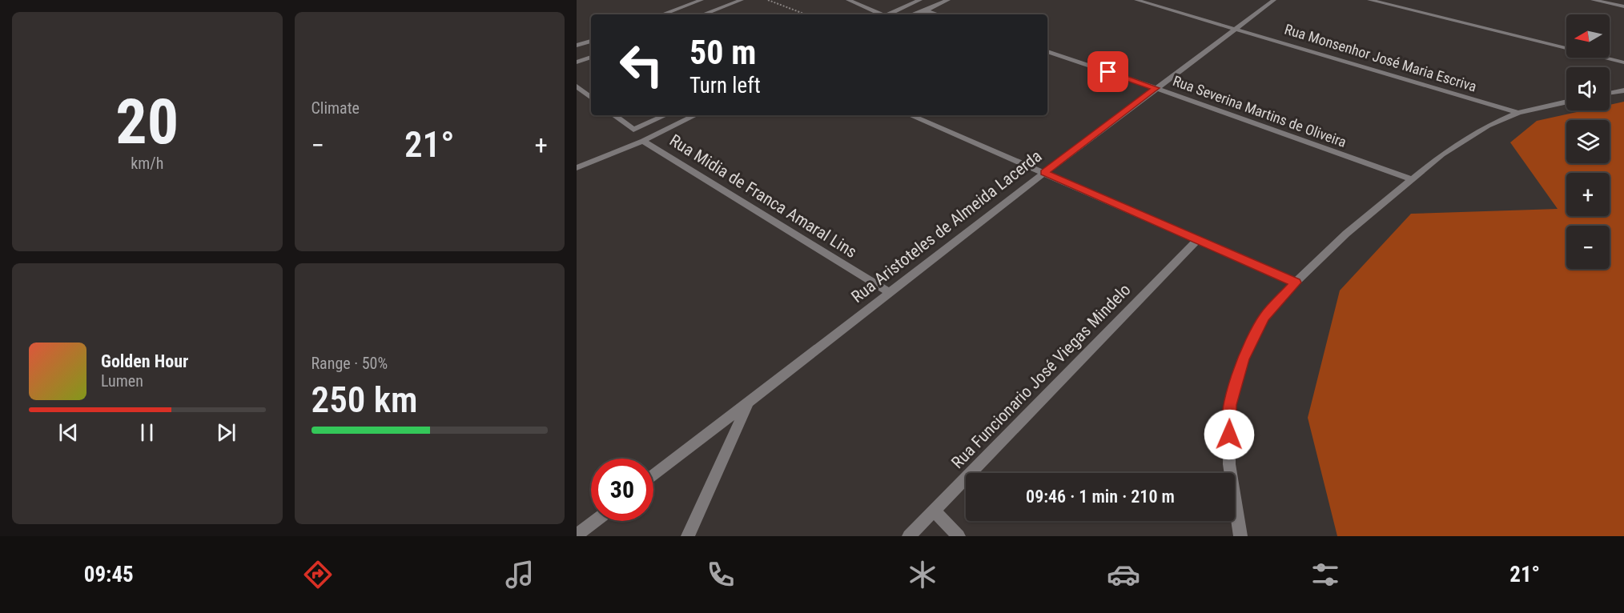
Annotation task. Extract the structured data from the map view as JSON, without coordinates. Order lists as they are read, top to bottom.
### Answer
{
  "streets": {
    "street": [
      "Rua Monsenhor José Maria Escriva",
      "Rua Severina Martins de Oliveira",
      "Rua Midia de Franca Amaral Lins",
      "Rua Aristoteles de Almeida Lacerda",
      "Rua Funcionario José Viegas Mindelo"
    ]
  },
  "crossings": [
    ["Rua Monsenhor José Maria Escriva", "Rua Aristoteles de Almeida Lacerda"],
    ["Rua Severina Martins de Oliveira", "Rua Aristoteles de Almeida Lacerda"],
    ["Rua Midia de Franca Amaral Lins", "Rua Aristoteles de Almeida Lacerda"]
  ],
  "north": "left",
  "page": {
    "tile": [
      ["20", "km/h"],
      "Climate",
      ["Range · 50%", "250 km"]
    ],
    "map_buttons": ["+", "−"],
    "turn": ["50 m", "Turn left"],
    "heat": ["−", "21°", "+"],
    "song": ["Golden Hour", "Lumen"],
    "limit": "30",
    "trip": "09:46 · 1 min · 210 m",
    "tabs": ["09:45", "21°"]
  }
}
